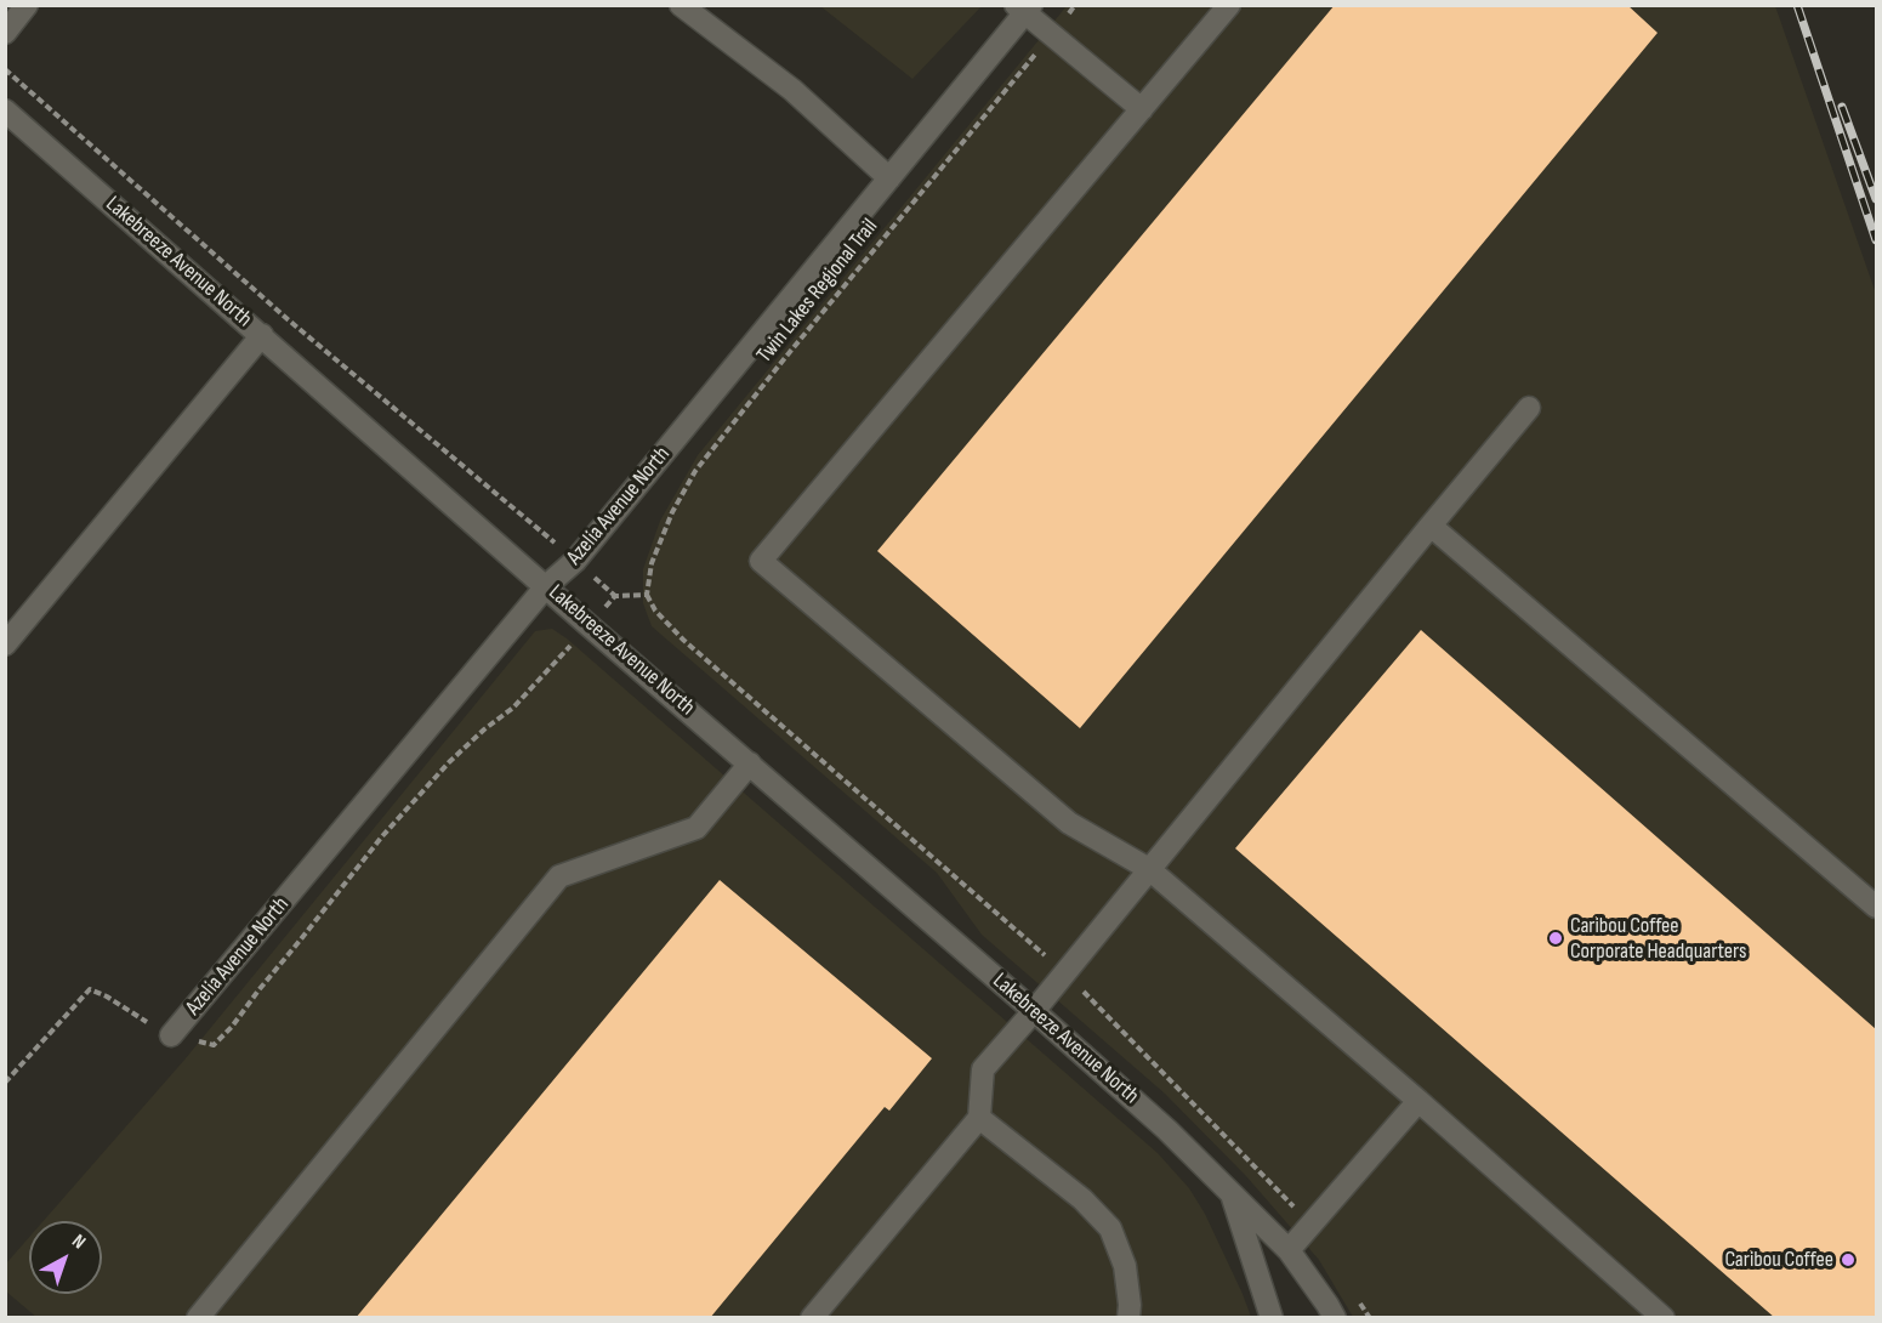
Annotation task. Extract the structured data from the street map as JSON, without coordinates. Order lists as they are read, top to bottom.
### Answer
{
  "streets": {
    "street": ["Lakebreeze Avenue North", "Azelia Avenue North"],
    "path": ["Twin Lakes Regional Trail"]
  },
  "crossings": [
    ["Lakebreeze Avenue North", "Azelia Avenue North"]
  ],
  "places": ["Caribou Coffee Corporate Headquarters", "Caribou Coffee"],
  "north": "top right"
}
